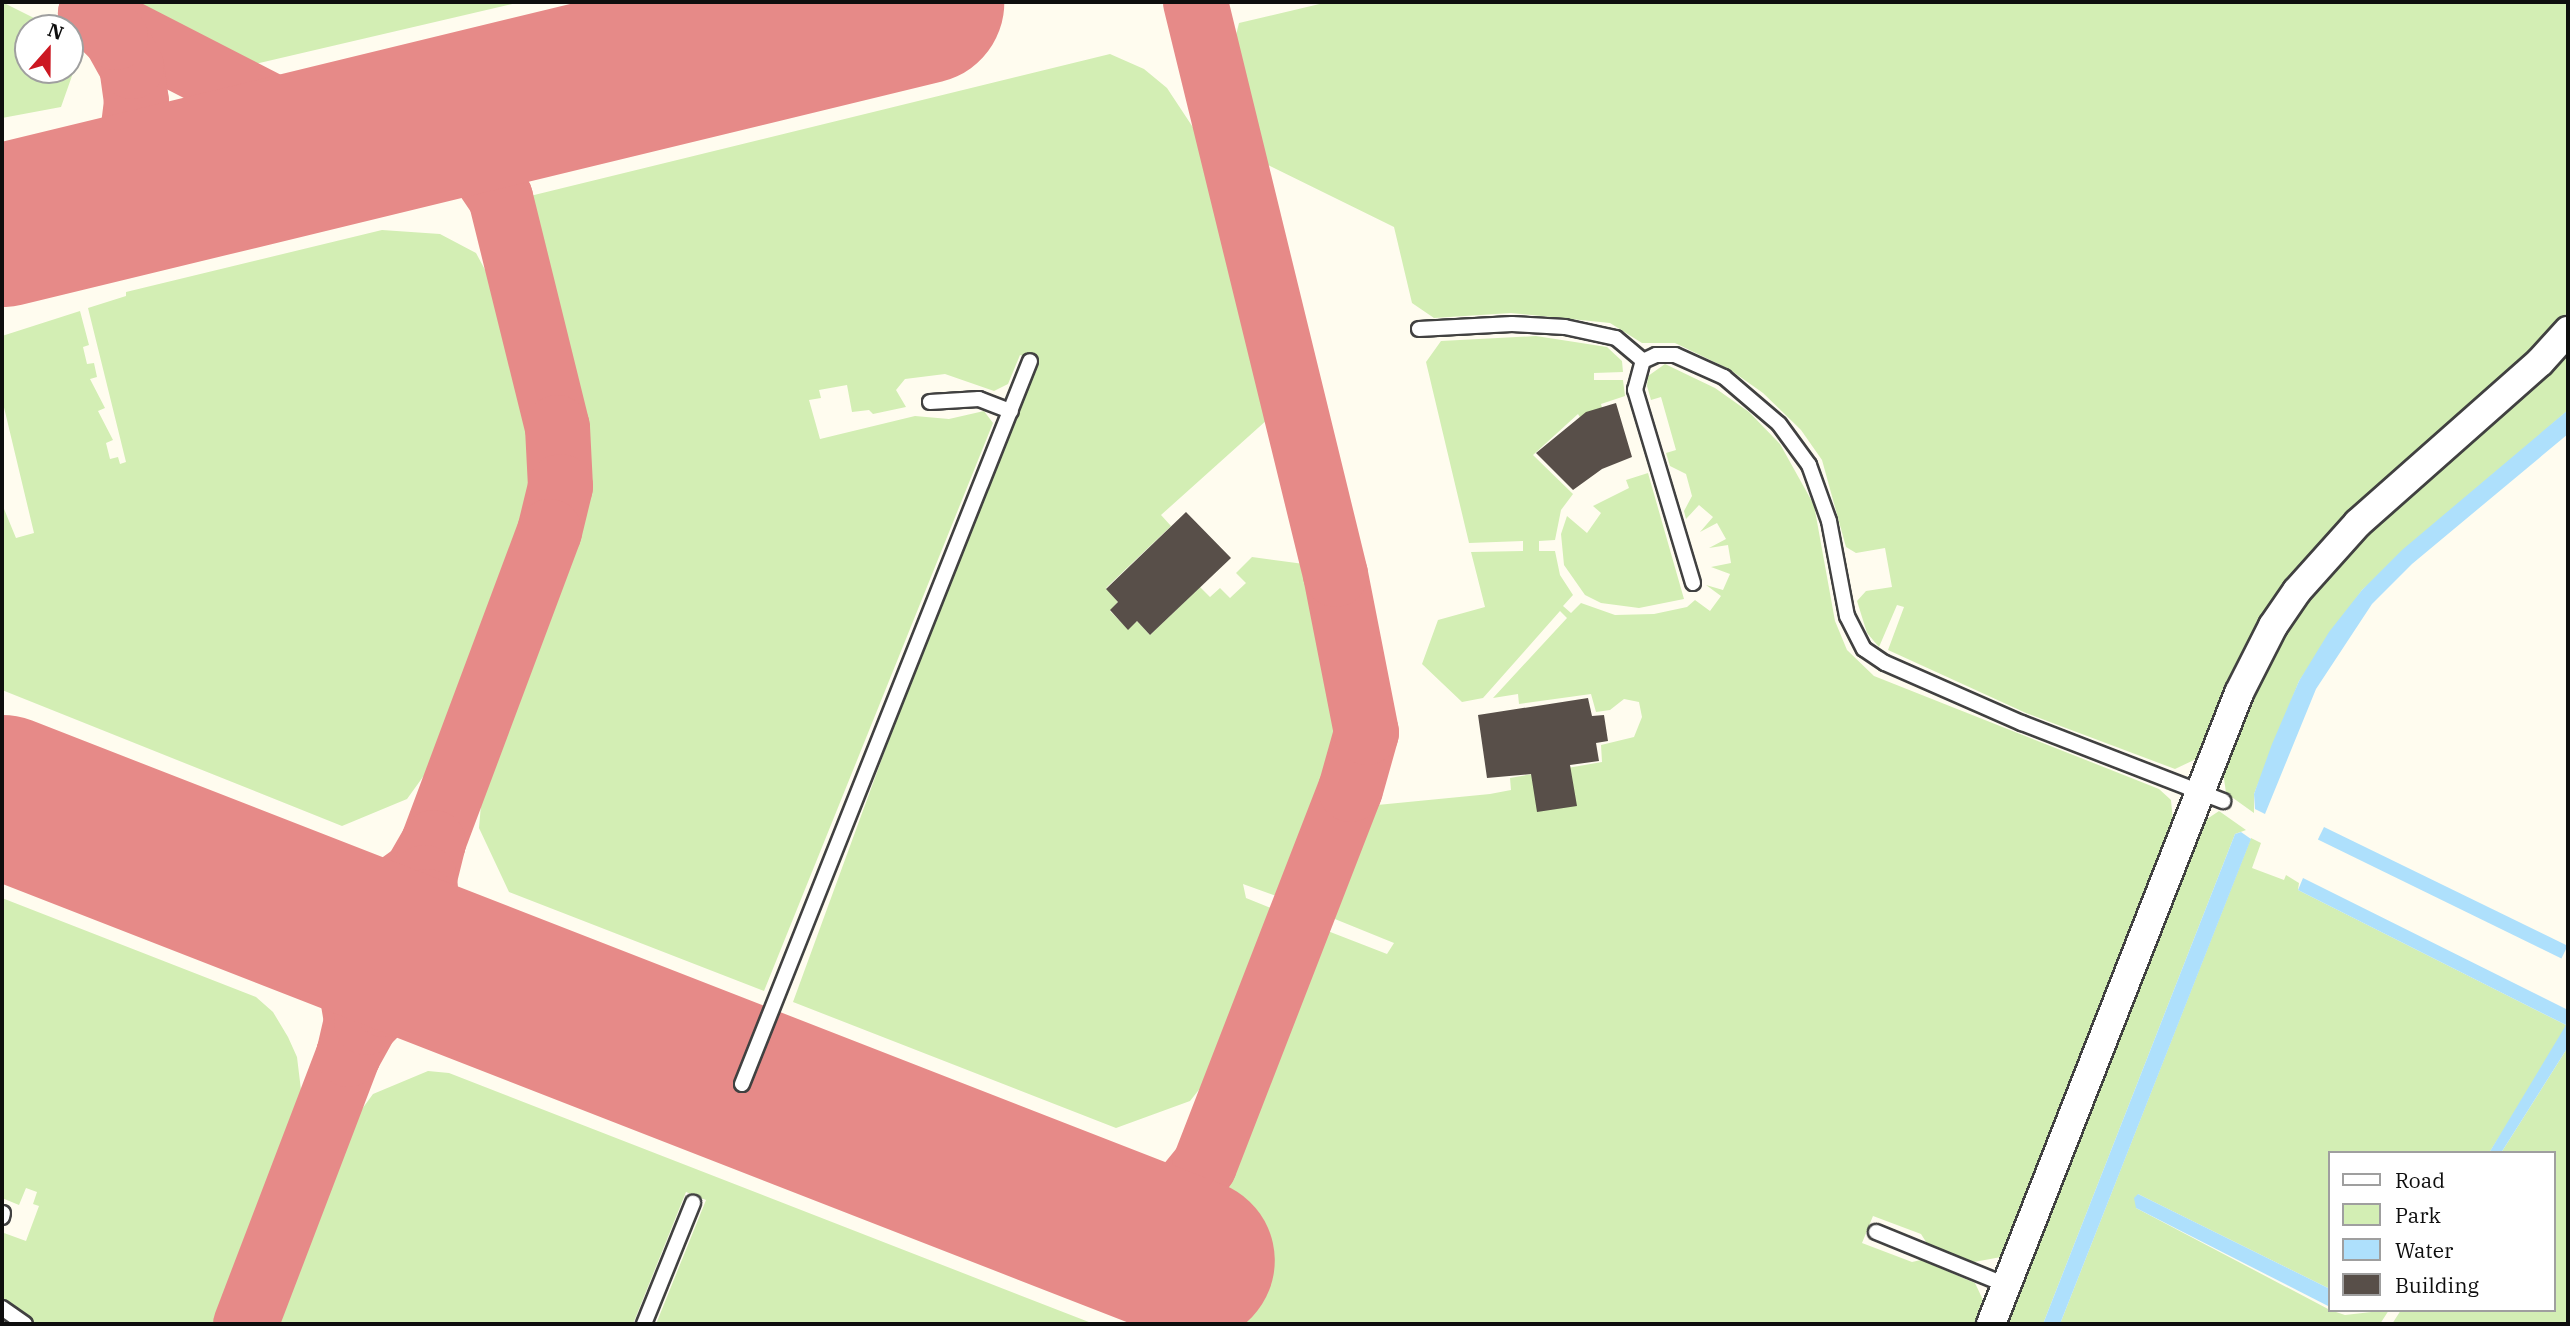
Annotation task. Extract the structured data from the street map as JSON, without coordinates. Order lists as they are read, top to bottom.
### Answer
{
  "legend": [
    "Road",
    "Park",
    "Water",
    "Building"
  ],
  "north": "top"
}
